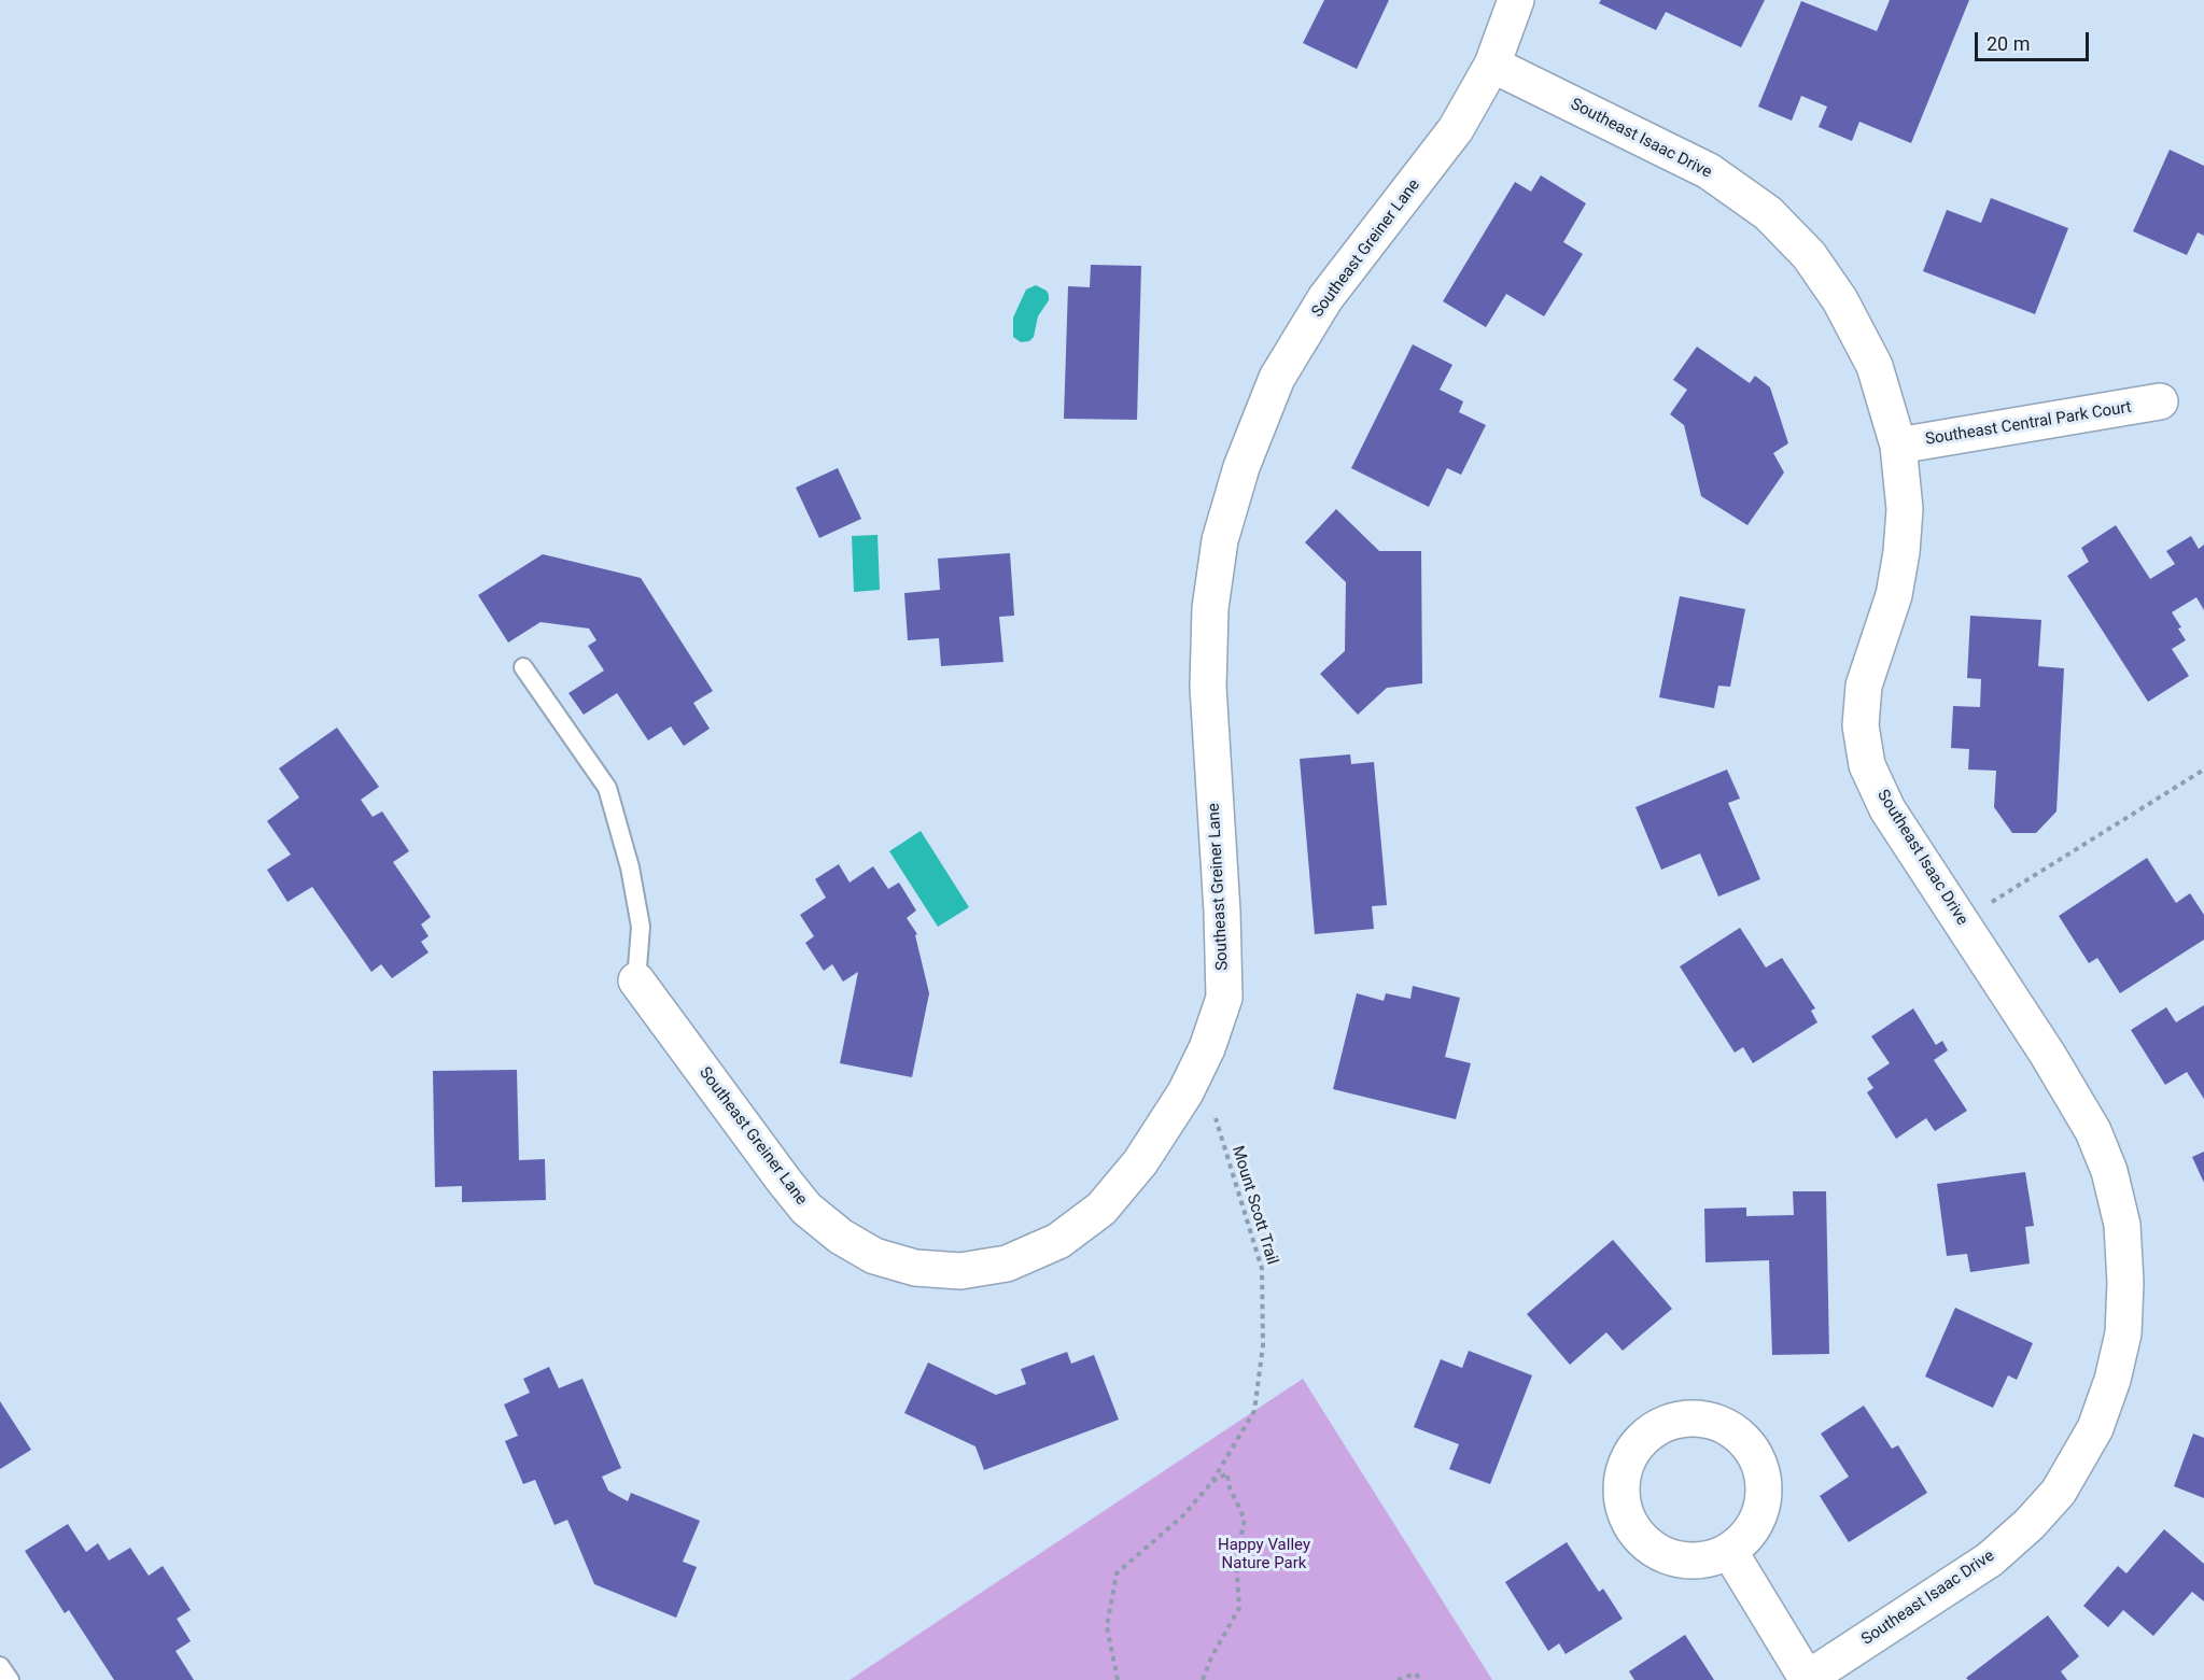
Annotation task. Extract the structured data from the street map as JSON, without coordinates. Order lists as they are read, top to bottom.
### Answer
{
  "streets": {
    "street": ["Southeast Isaac Drive", "Southeast Greiner Lane", "Southeast Central Park Court"],
    "path": ["Mount Scott Trail"]
  },
  "crossings": [
    ["Southeast Isaac Drive", "Southeast Greiner Lane"],
    ["Southeast Isaac Drive", "Southeast Central Park Court"]
  ],
  "parks": ["Happy Valley Nature Park"],
  "scale_bar": "20 m"
}
